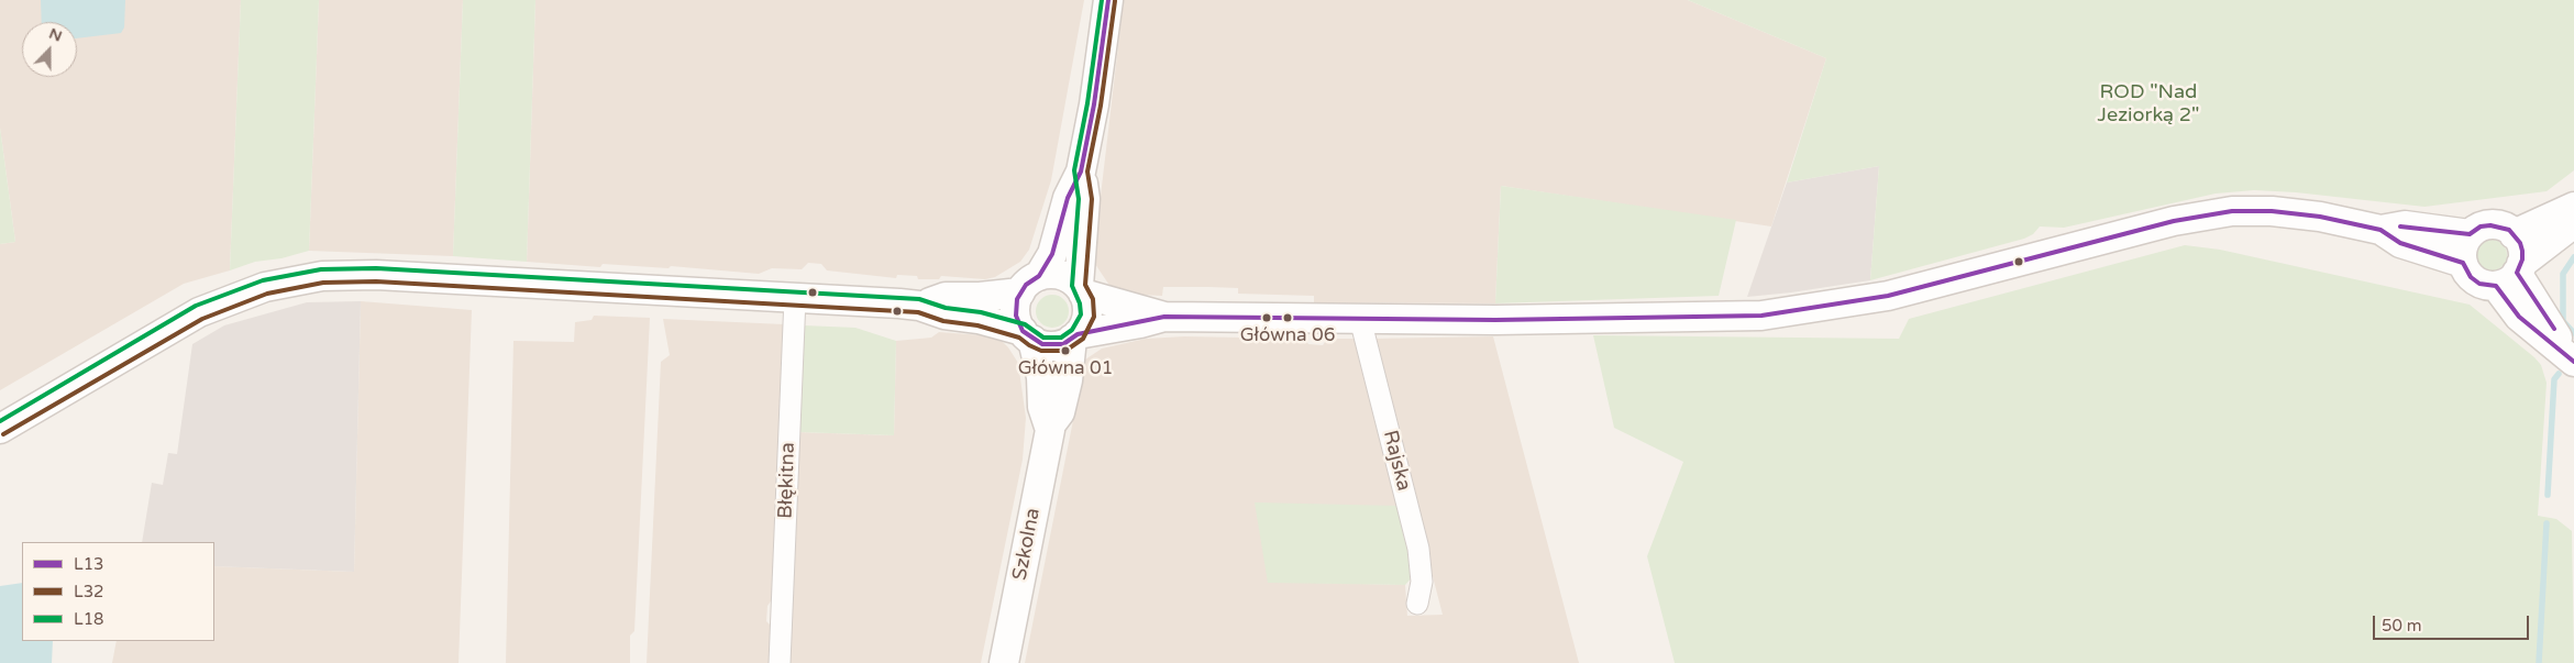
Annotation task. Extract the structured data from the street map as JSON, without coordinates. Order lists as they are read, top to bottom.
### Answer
{
  "streets": {
    "main road": ["Szkolna"],
    "street": ["Rajska", "Błękitna"]
  },
  "parks": ["ROD \"Nad Jeziorką 2\""],
  "places": ["Główna 06", "Główna 01"],
  "lines": ["transit line L13", "transit line L18", "transit line L32"],
  "legend": ["L13", "L32", "L18"],
  "scale_bar": "50 m",
  "north": "top"
}
